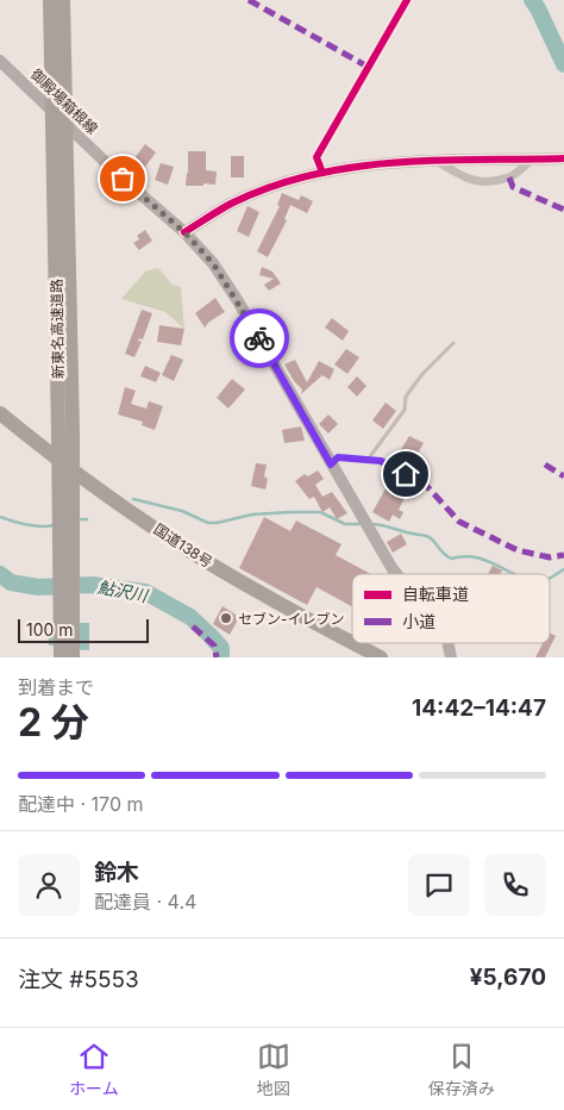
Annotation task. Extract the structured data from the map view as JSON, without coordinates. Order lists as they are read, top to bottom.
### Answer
{
  "streets": {
    "highway": ["新東名高速道路", "国道138号"],
    "main road": ["御殿場箱根線"]
  },
  "water": ["鮎沢川"],
  "places": ["セブン-イレブン"],
  "legend": ["自転車道", "小道"],
  "scale_bar": "100 m",
  "page": {
    "scale": "100 m",
    "heading": ["2 分", "到着まで", "14:42–14:47"],
    "panel": [
      "鈴木",
      "配達員 · 4.4",
      "注文 #5553",
      "¥5,670"
    ],
    "bar": "配達中 · 170 m",
    "tabs": ["ホーム", "地図", "保存済み"]
  }
}
